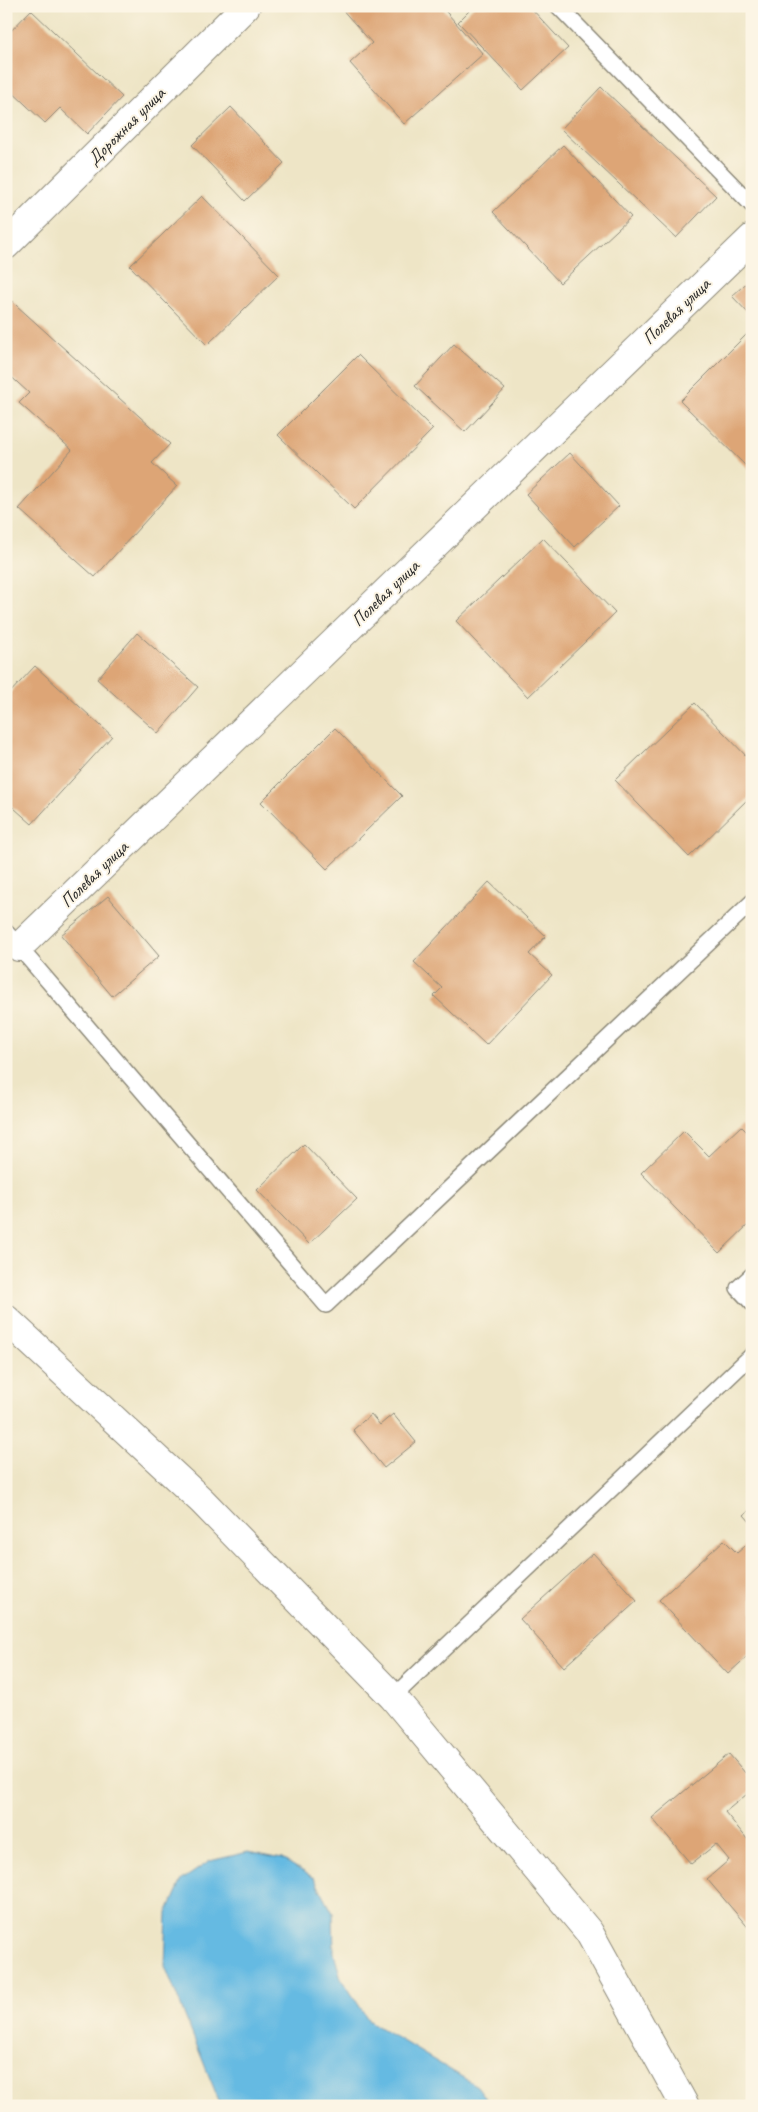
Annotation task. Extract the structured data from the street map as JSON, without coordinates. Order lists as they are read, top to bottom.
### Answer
{
  "streets": {
    "street": ["Дорожная улица", "Полевая улица"]
  }
}
